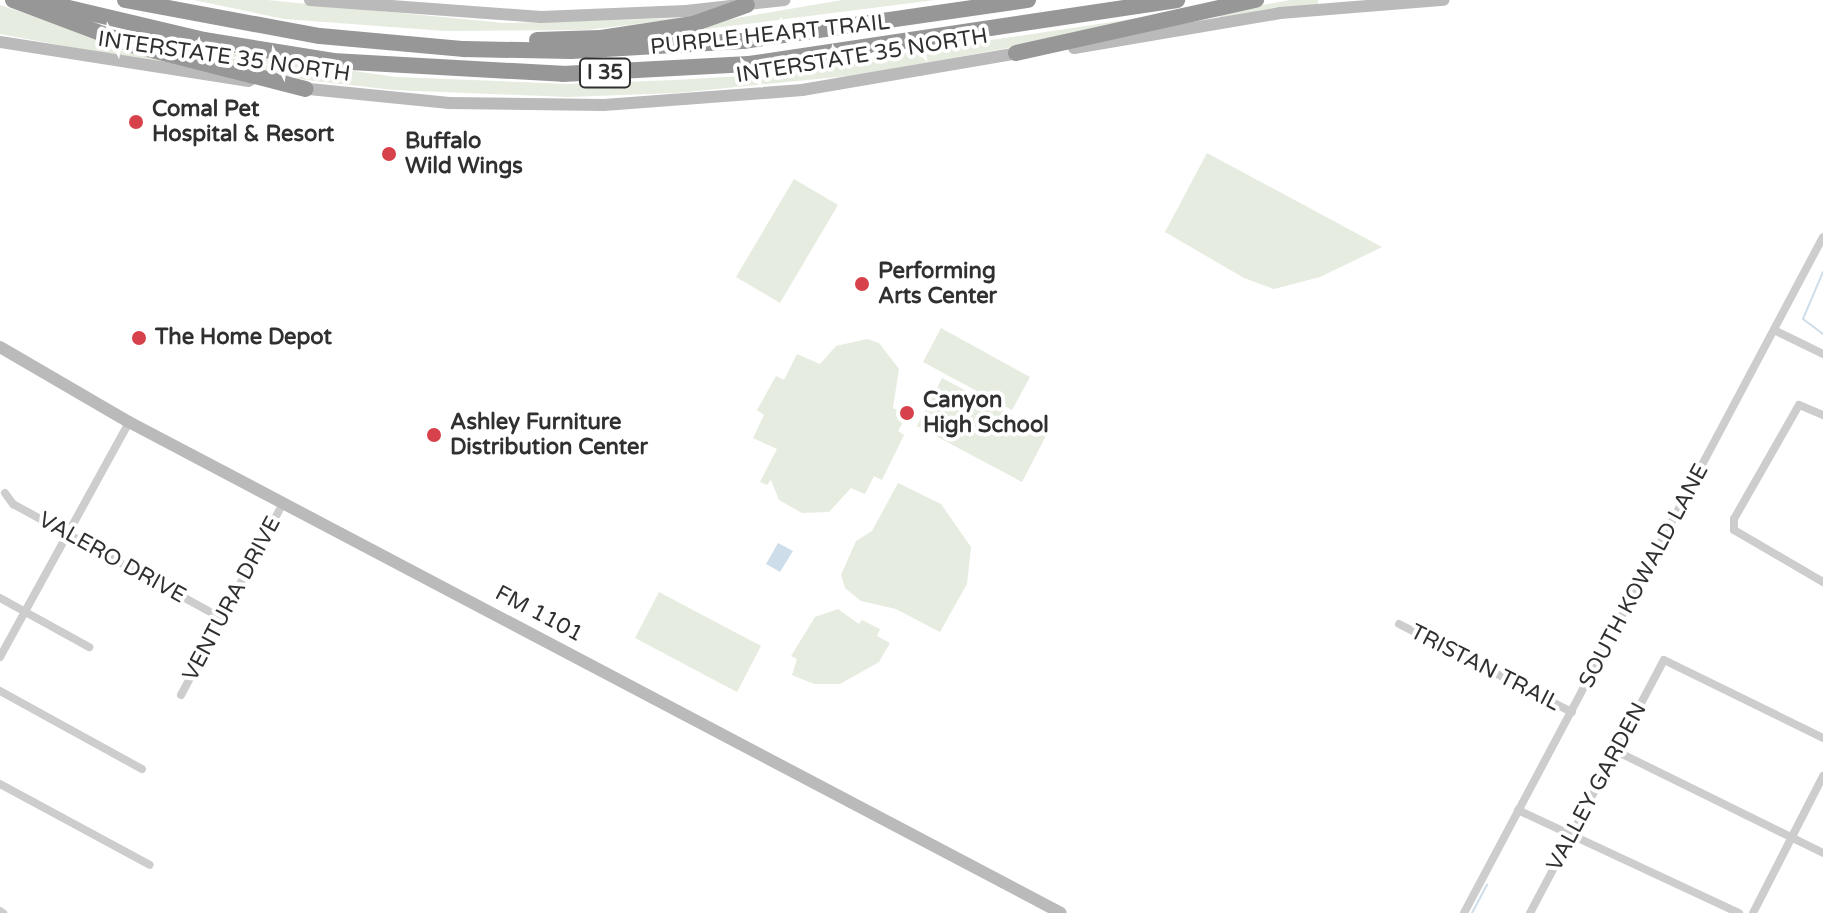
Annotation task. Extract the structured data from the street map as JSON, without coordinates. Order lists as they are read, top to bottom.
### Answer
{
  "streets": {
    "highway": ["PURPLE HEART TRAIL", "I 35"],
    "main road": ["INTERSTATE 35 NORTH", "FM 1101"],
    "street": [
      "VALERO DRIVE",
      "SOUTH KOWALD LANE",
      "VENTURA DRIVE",
      "TRISTAN TRAIL",
      "VALLEY GARDEN"
    ]
  },
  "crossings": [
    ["VALERO DRIVE", "VENTURA DRIVE"],
    ["SOUTH KOWALD LANE", "TRISTAN TRAIL"],
    ["VENTURA DRIVE", "FM 1101"]
  ],
  "places": [
    "Comal Pet Hospital & Resort",
    "Buffalo Wild Wings",
    "Performing Arts Center",
    "The Home Depot",
    "Canyon High School",
    "Ashley Furniture Distribution Center"
  ]
}
